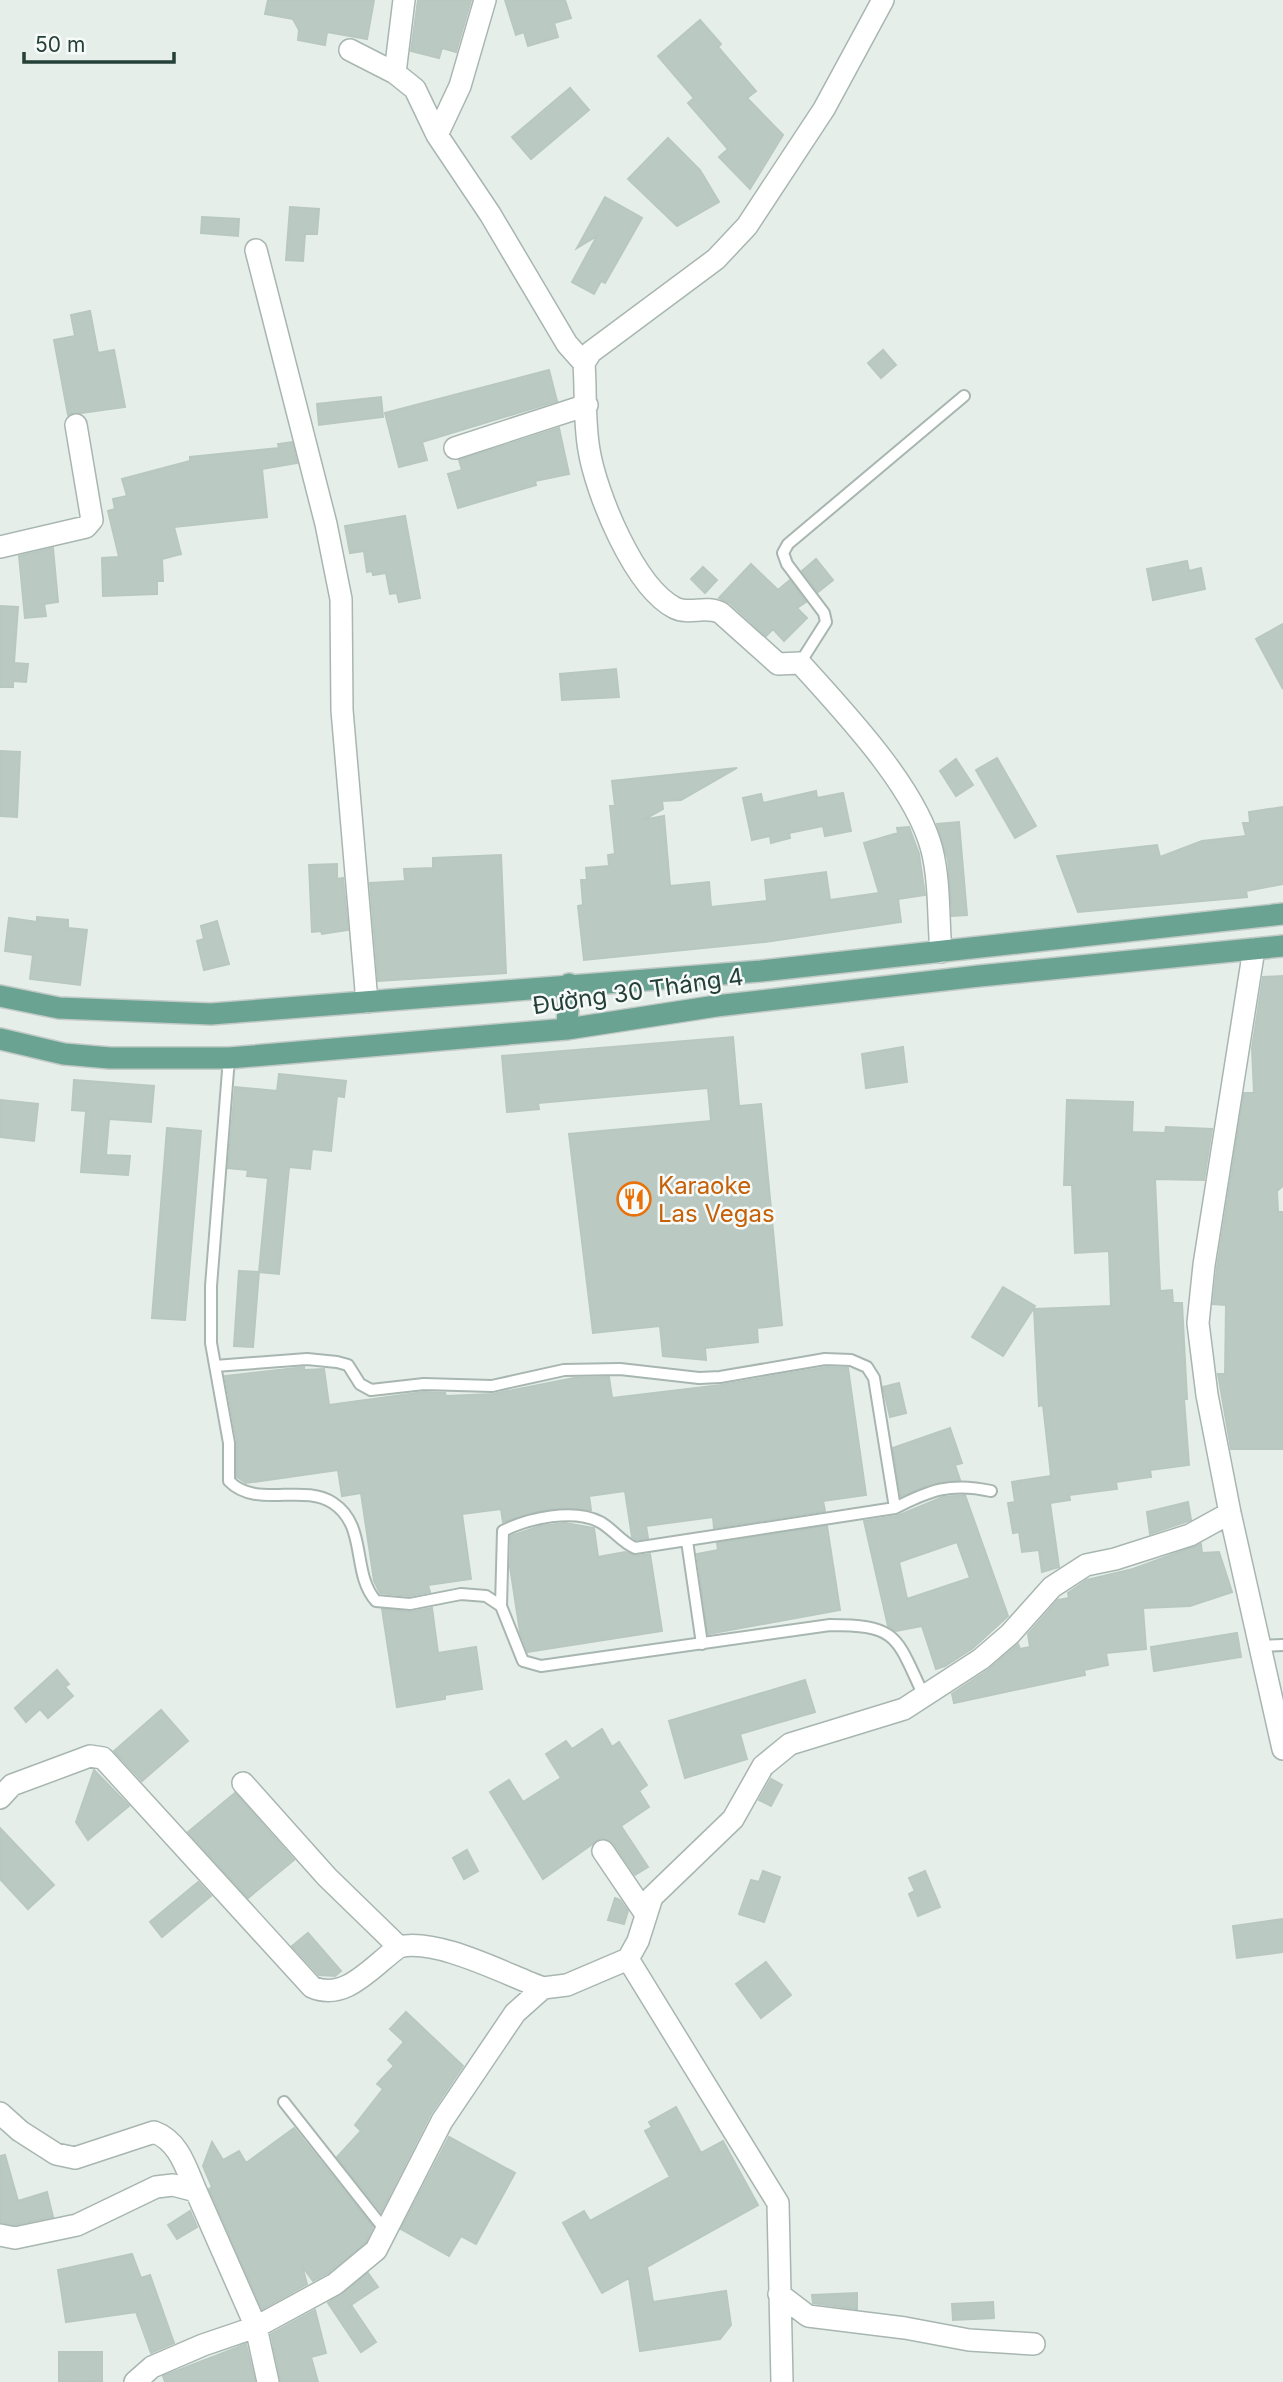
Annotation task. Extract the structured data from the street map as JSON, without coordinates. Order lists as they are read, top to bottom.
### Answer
{
  "streets": {
    "main road": ["Đường 30 Tháng 4"]
  },
  "places": {
    "restaurant": ["Karaoke Las Vegas"]
  },
  "scale_bar": "50 m"
}
